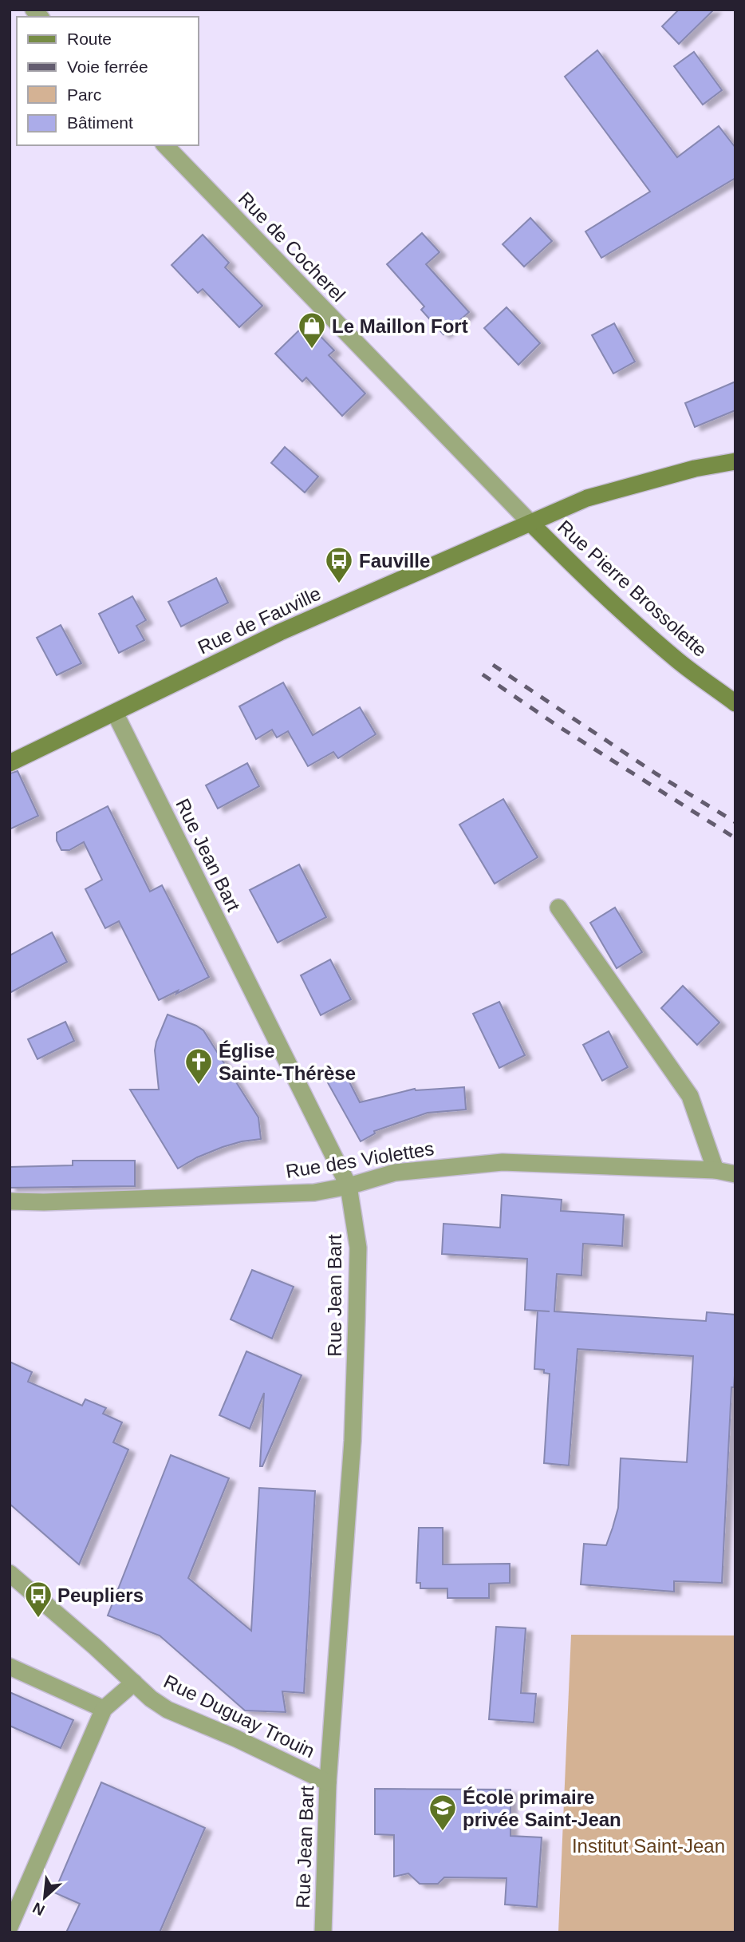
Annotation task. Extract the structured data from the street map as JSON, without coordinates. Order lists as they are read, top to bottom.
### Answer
{
  "streets": {
    "main road": ["Rue Pierre Brossolette", "Rue de Fauville"],
    "street": [
      "Rue de Cocherel",
      "Rue Jean Bart",
      "Rue des Violettes",
      "Rue Duguay Trouin"
    ]
  },
  "crossings": [
    ["Rue de Cocherel", "Rue Pierre Brossolette"],
    ["Rue de Cocherel", "Rue de Fauville"],
    ["Rue Pierre Brossolette", "Rue de Fauville"],
    ["Rue de Fauville", "Rue Jean Bart"],
    ["Rue Jean Bart", "Rue des Violettes"],
    ["Rue Jean Bart", "Rue Duguay Trouin"]
  ],
  "parks": ["Institut Saint-Jean"],
  "places": {
    "shop": ["Le Maillon Fort"],
    "bus stop": ["Fauville", "Peupliers"],
    "church": ["Église Sainte-Thérèse"],
    "school or university": ["École primaire privée Saint-Jean"]
  },
  "legend": [
    "Route",
    "Voie ferrée",
    "Parc",
    "Bâtiment"
  ],
  "north": "bottom left"
}
